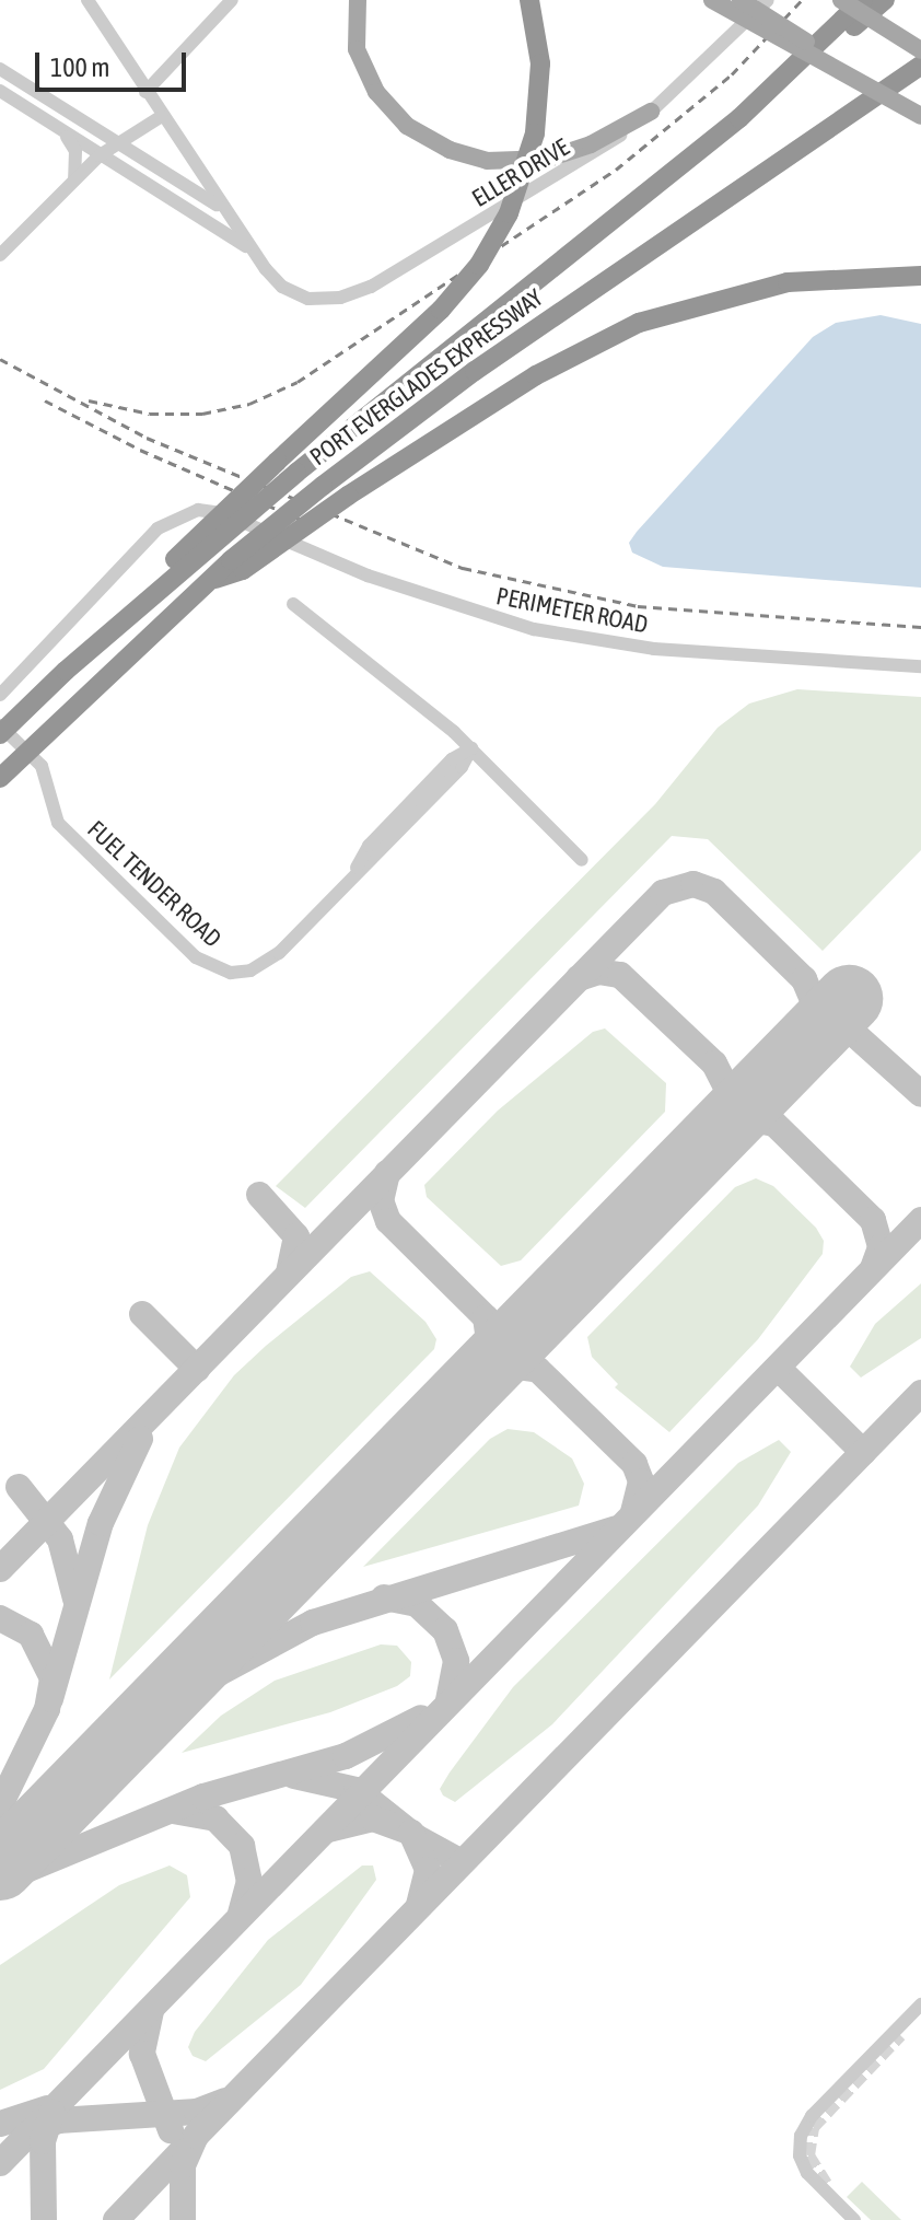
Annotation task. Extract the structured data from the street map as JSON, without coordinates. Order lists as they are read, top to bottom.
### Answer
{
  "streets": {
    "highway": ["PORT EVERGLADES EXPRESSWAY"],
    "street": ["ELLER DRIVE", "PERIMETER ROAD", "FUEL TENDER ROAD"]
  },
  "scale_bar": "100 m"
}
